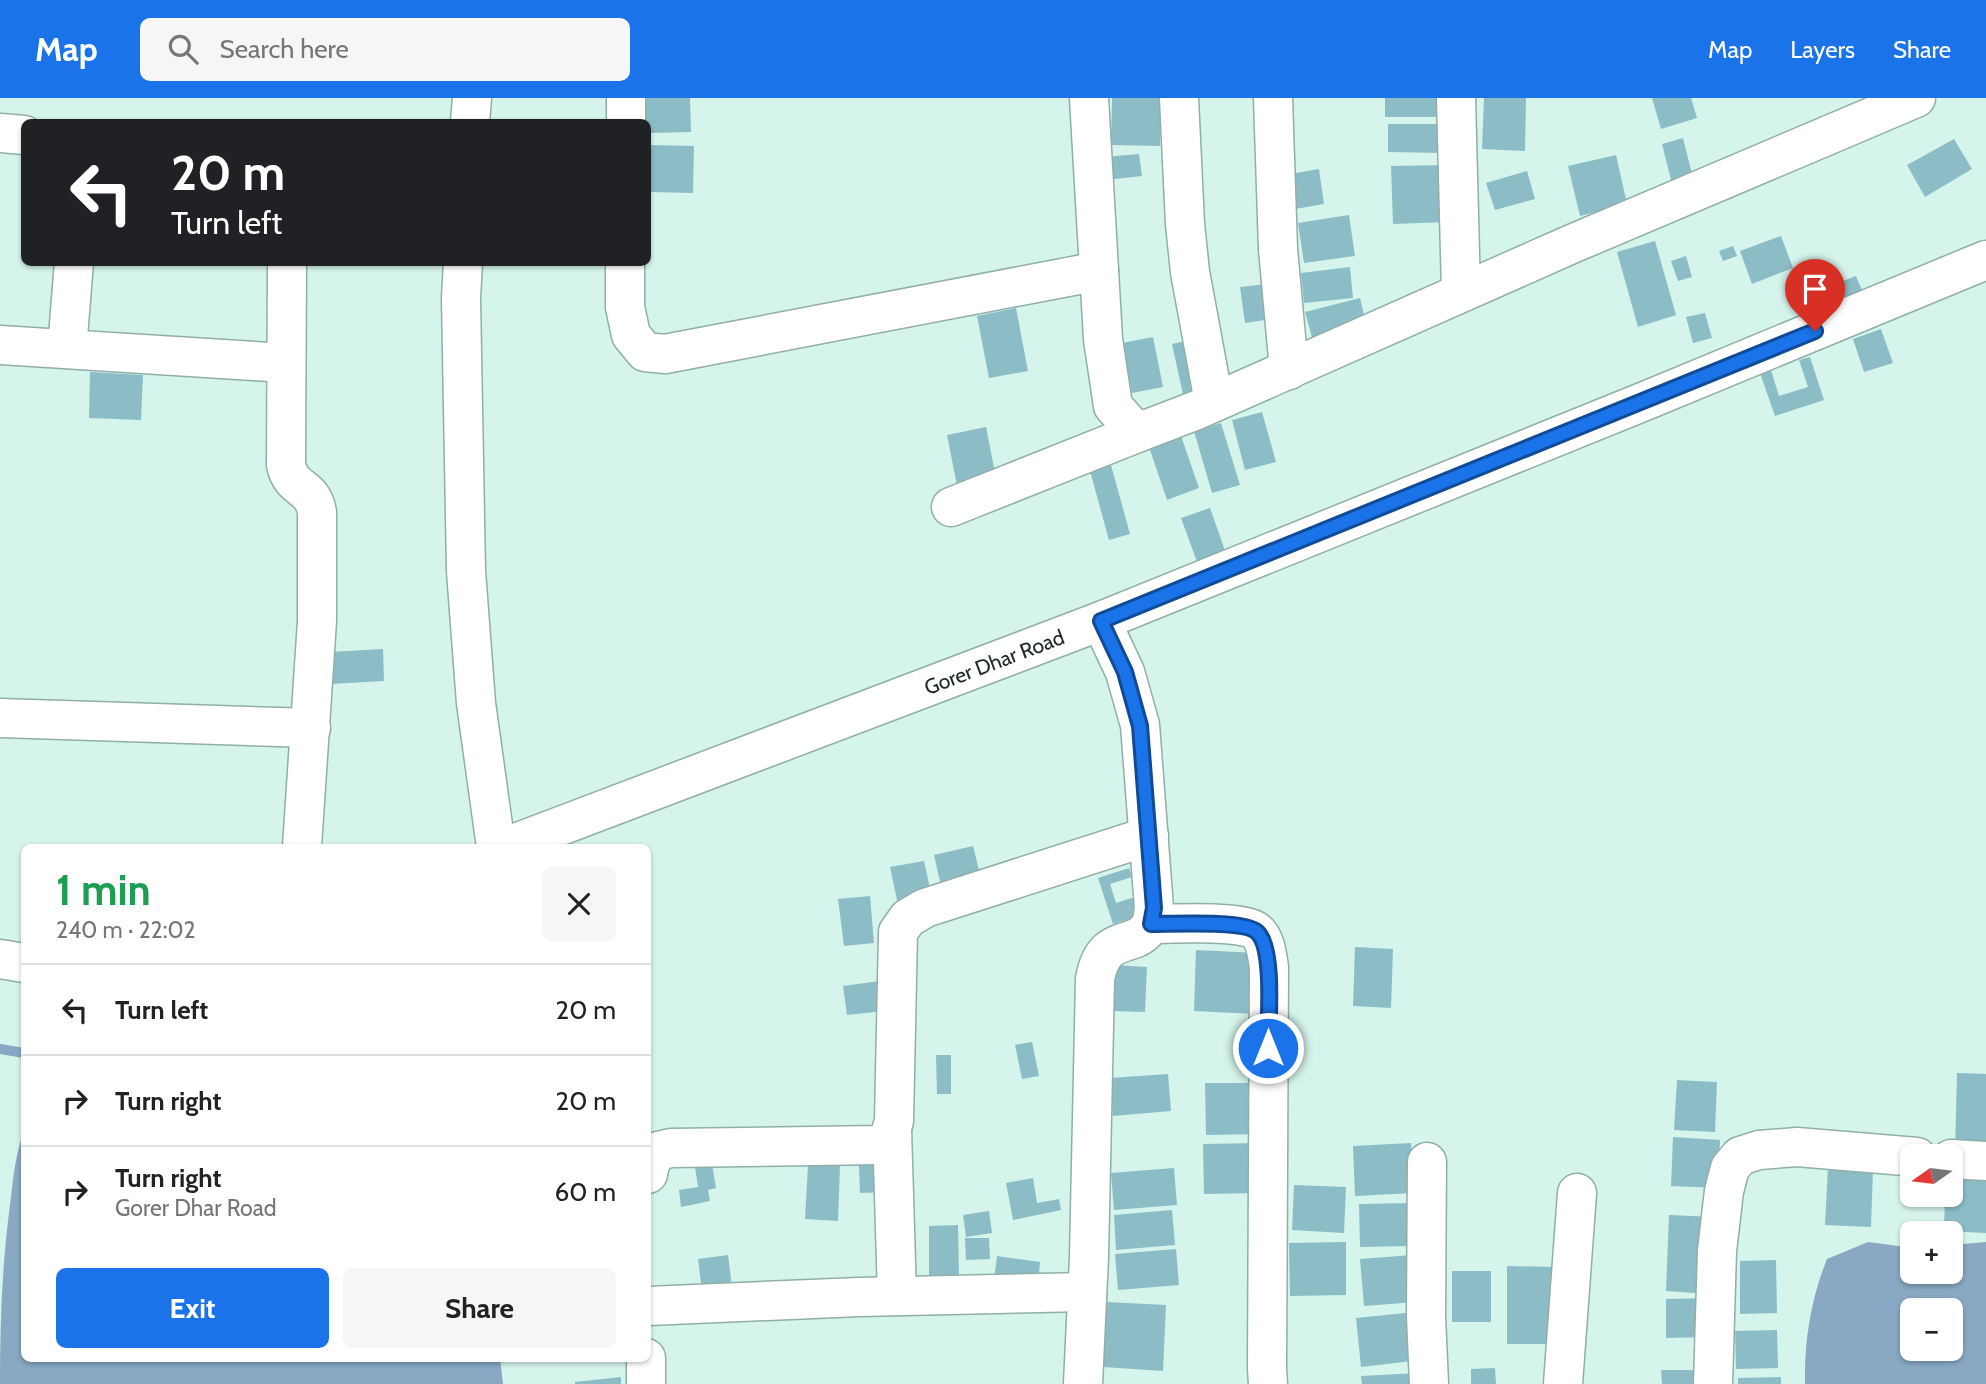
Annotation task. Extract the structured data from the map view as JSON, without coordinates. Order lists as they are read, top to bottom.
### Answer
{
  "streets": {
    "street": ["Gorer Dhar Road"]
  },
  "north": "left",
  "page": {
    "header": "Map",
    "search": "Search here",
    "nav": ["Map", "Layers", "Share"],
    "turn": ["20 m", "Turn left"],
    "heading": ["1 min", "240 m · 22:02"],
    "list": [
      {
        "name": "Turn left",
        "value": "20 m"
      },
      {
        "name": "Turn right",
        "value": "20 m"
      },
      {
        "name": "Turn right",
        "note": "Gorer Dhar Road",
        "value": "60 m"
      }
    ],
    "map_buttons": ["+", "−"],
    "buttons": ["Exit", "Share"]
  }
}
